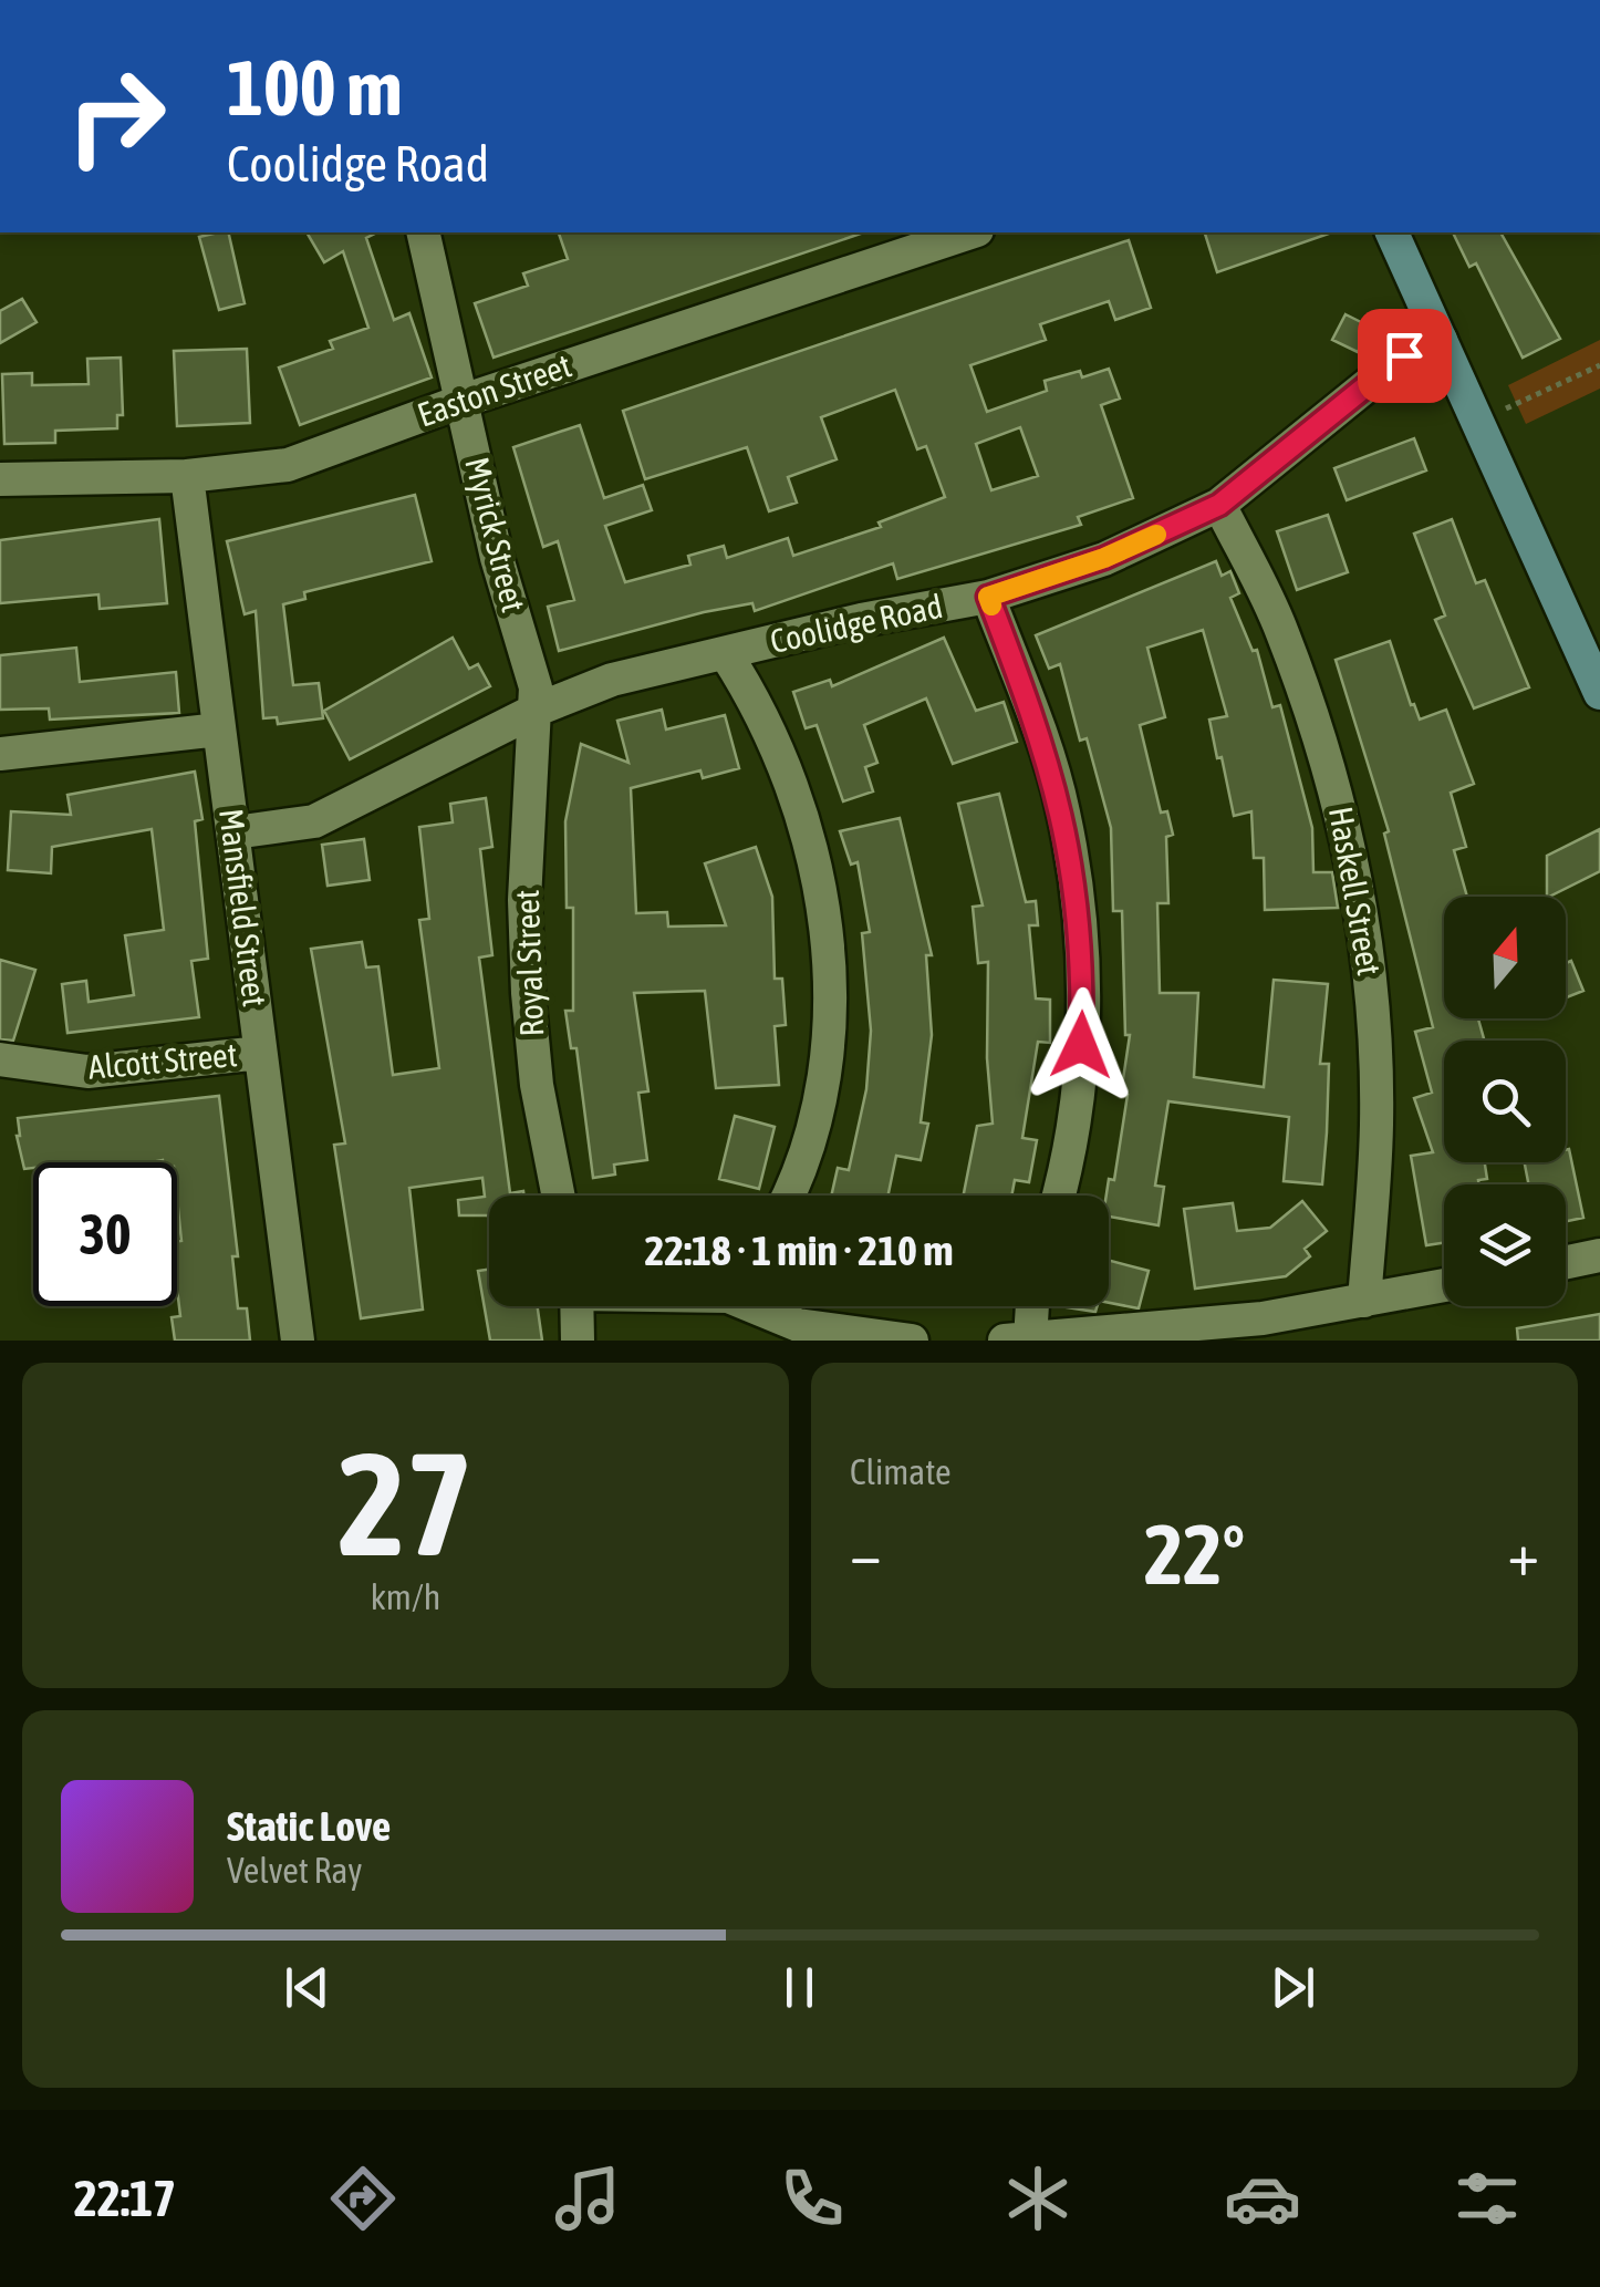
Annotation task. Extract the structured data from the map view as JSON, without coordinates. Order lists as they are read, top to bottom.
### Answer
{
  "streets": {
    "street": [
      "Easton Street",
      "Myrick Street",
      "Coolidge Road",
      "Haskell Street",
      "Mansfield Street",
      "Royal Street",
      "Alcott Street"
    ]
  },
  "crossings": [
    ["Easton Street", "Myrick Street"],
    ["Easton Street", "Mansfield Street"],
    ["Myrick Street", "Coolidge Road"],
    ["Myrick Street", "Royal Street"],
    ["Coolidge Road", "Haskell Street"],
    ["Coolidge Road", "Mansfield Street"],
    ["Coolidge Road", "Royal Street"],
    ["Mansfield Street", "Alcott Street"]
  ],
  "north": "top",
  "page": {
    "turn": ["100 m", "Coolidge Road"],
    "limit": "30",
    "trip": "22:18 · 1 min · 210 m",
    "tile": [
      ["27", "km/h"],
      "Climate"
    ],
    "heat": ["−", "22°", "+"],
    "song": ["Static Love", "Velvet Ray"],
    "tabs": "22:17"
  }
}
